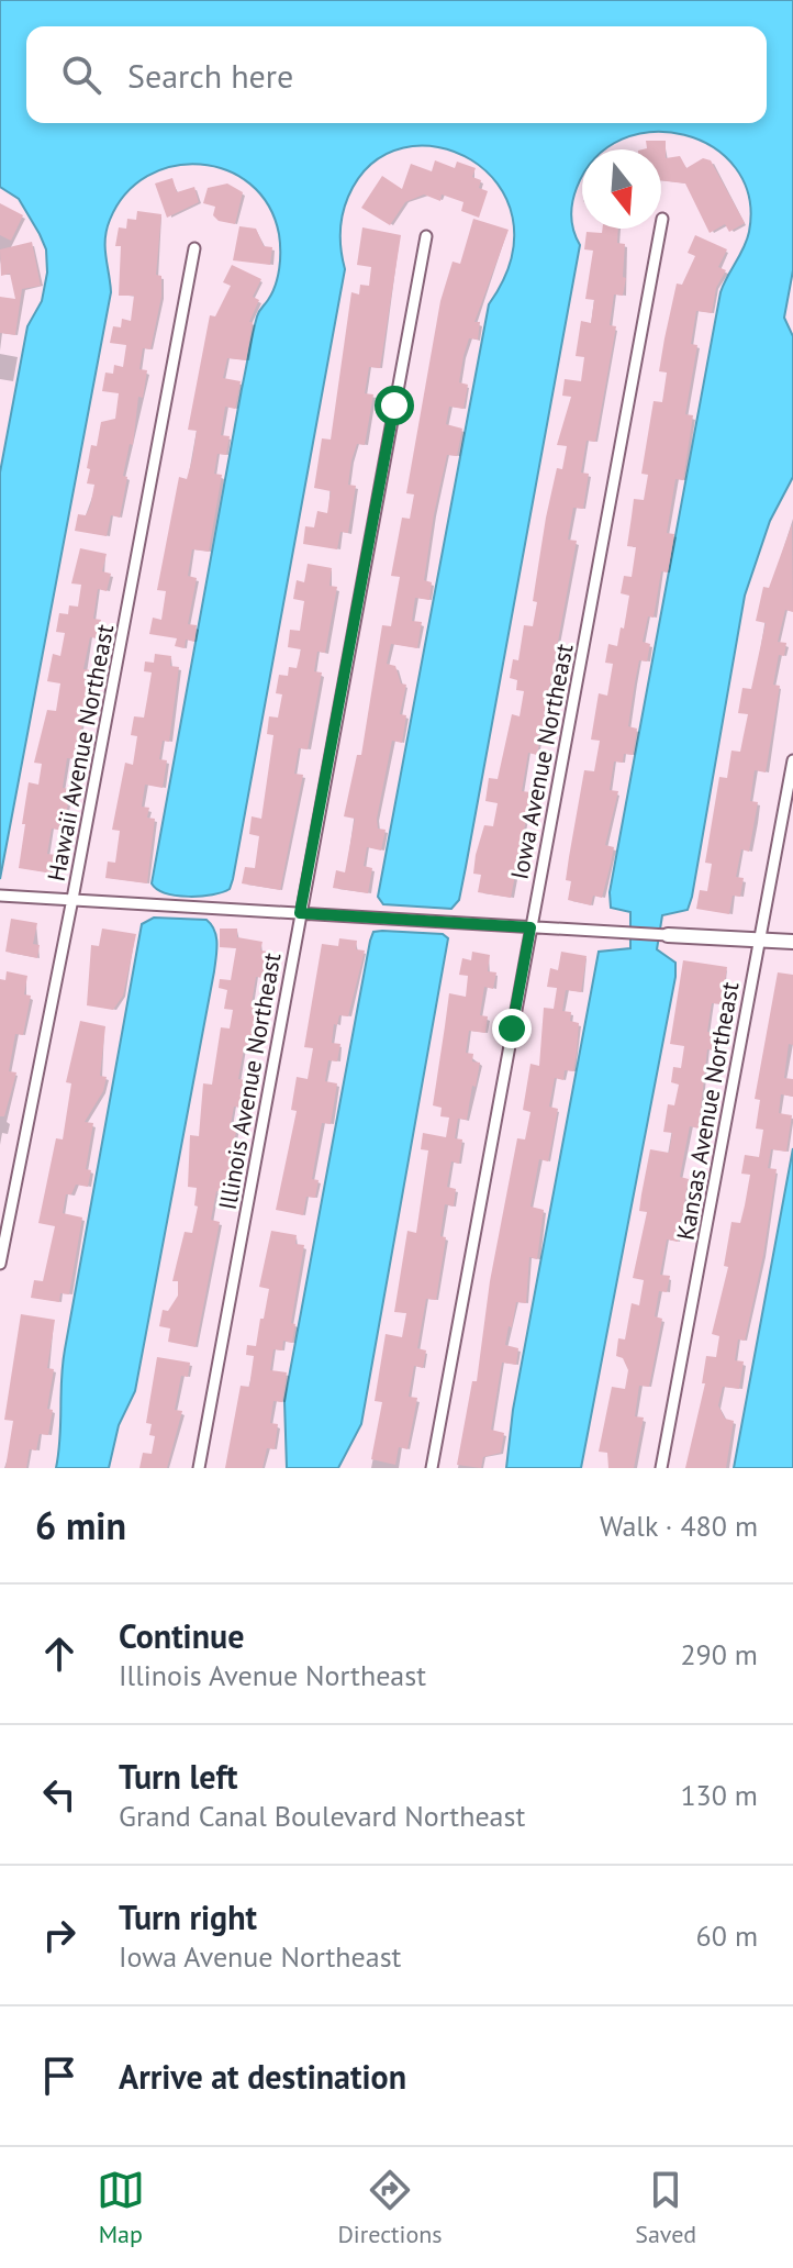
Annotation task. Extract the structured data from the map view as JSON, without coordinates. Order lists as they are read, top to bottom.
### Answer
{
  "streets": {
    "street": [
      "Hawaii Avenue Northeast",
      "Iowa Avenue Northeast",
      "Illinois Avenue Northeast",
      "Kansas Avenue Northeast"
    ]
  },
  "north": "bottom",
  "page": {
    "search": "Search here",
    "heading": ["6 min", "Walk · 480 m"],
    "list": [
      ["Continue", "Illinois Avenue Northeast", "290 m"],
      ["Turn left", "Grand Canal Boulevard Northeast", "130 m"],
      ["Turn right", "Iowa Avenue Northeast", "60 m"],
      "Arrive at destination"
    ],
    "nav": ["Map", "Directions", "Saved"]
  }
}
